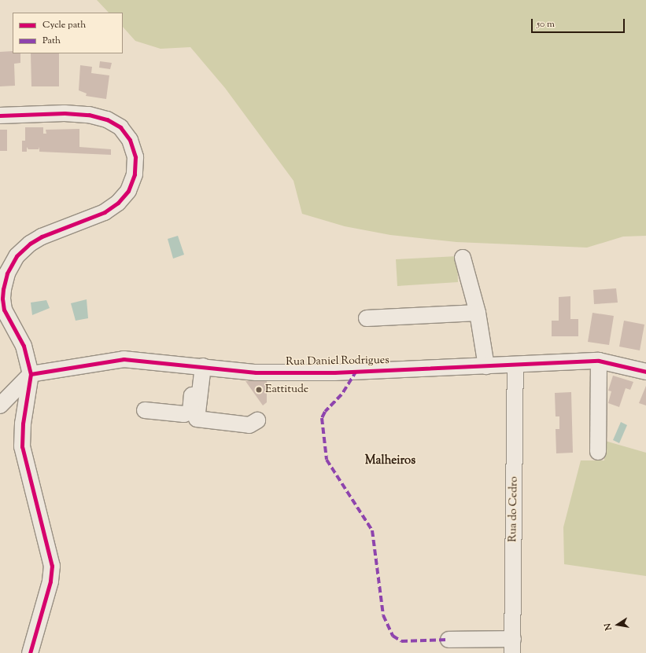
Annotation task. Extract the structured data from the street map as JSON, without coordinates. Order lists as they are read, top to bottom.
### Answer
{
  "streets": {
    "street": ["Rua Daniel Rodrigues", "Rua do Cedro"]
  },
  "crossings": [
    ["Rua Daniel Rodrigues", "Rua do Cedro"]
  ],
  "districts": ["Malheiros"],
  "places": ["Eattitude"],
  "legend": ["Cycle path", "Path"],
  "scale_bar": "50 m",
  "north": "left"
}
